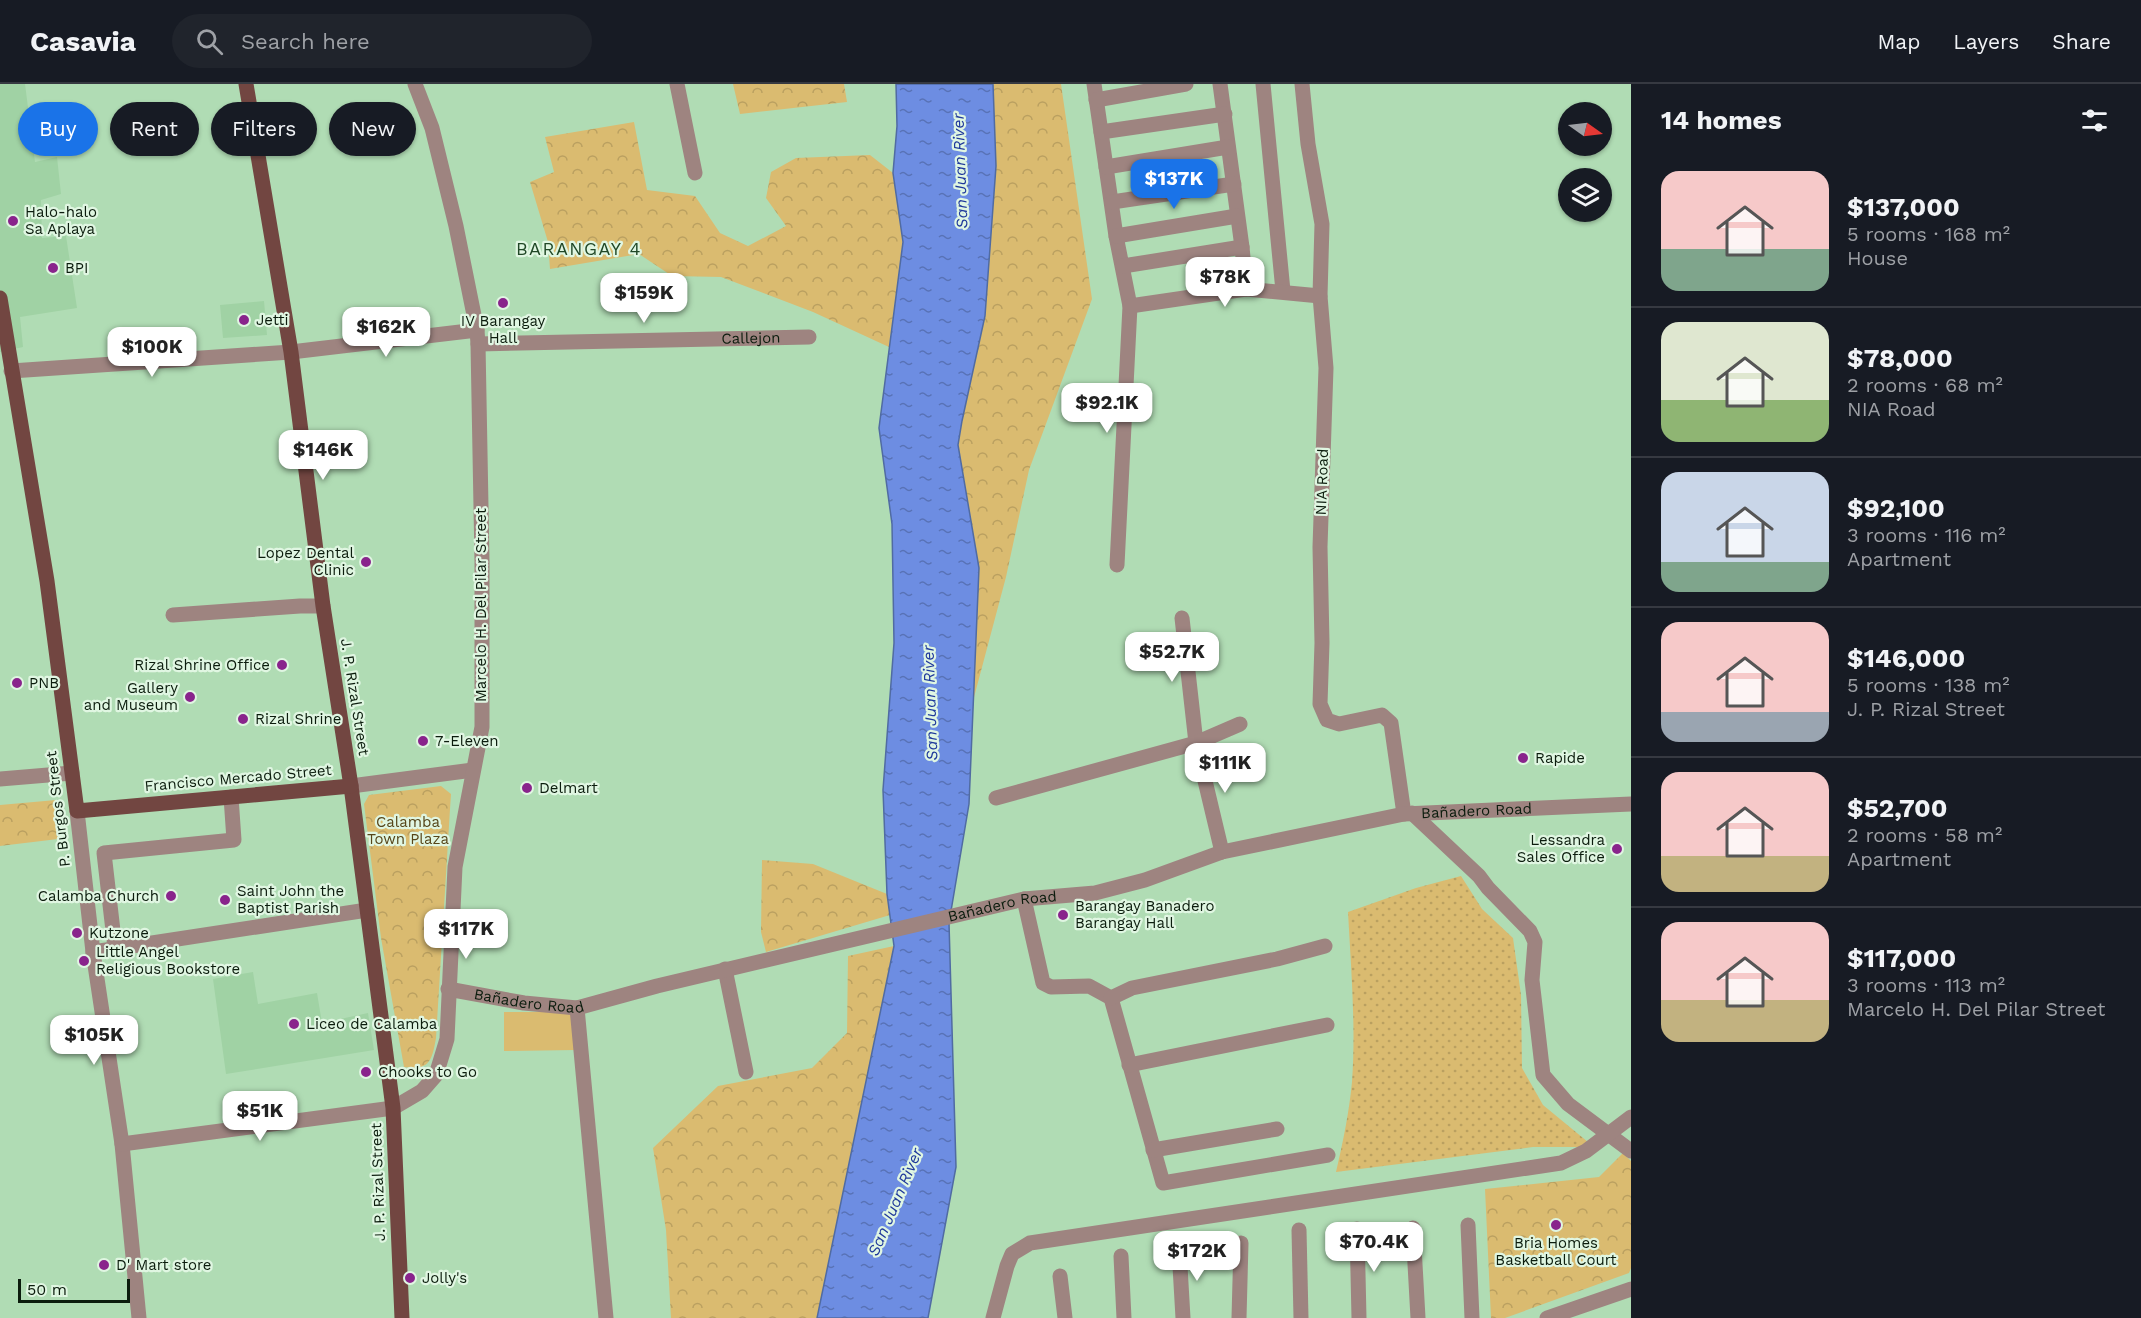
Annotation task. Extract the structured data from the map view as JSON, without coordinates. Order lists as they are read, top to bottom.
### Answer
{
  "streets": {
    "main road": ["J. P. Rizal Street", "Francisco Mercado Street", "P. Burgos Street"],
    "street": [
      "Callejon",
      "NIA Road",
      "Marcelo H. Del Pilar Street",
      "Bañadero Road"
    ]
  },
  "crossings": [
    ["Callejon", "Marcelo H. Del Pilar Street"],
    ["Callejon", "J. P. Rizal Street"],
    ["Callejon", "P. Burgos Street"],
    ["NIA Road", "Bañadero Road"],
    ["Marcelo H. Del Pilar Street", "J. P. Rizal Street"],
    ["Marcelo H. Del Pilar Street", "Francisco Mercado Street"],
    ["Marcelo H. Del Pilar Street", "Bañadero Road"],
    ["J. P. Rizal Street", "Francisco Mercado Street"],
    ["Francisco Mercado Street", "P. Burgos Street"]
  ],
  "districts": ["BARANGAY 4"],
  "water": ["San Juan River"],
  "parks": ["Calamba Town Plaza"],
  "places": [
    "Halo-halo Sa Aplaya",
    "BPI",
    "IV Barangay Hall",
    "Jetti",
    "Lopez Dental Clinic",
    "Rizal Shrine Office",
    "PNB",
    "Gallery and Museum",
    "Rizal Shrine",
    "7-Eleven",
    "Rapide",
    "Delmart",
    "Lessandra Sales Office",
    "Calamba Church",
    "Saint John the Baptist Parish",
    "Barangay Banadero Barangay Hall",
    "Kutzone",
    "Little Angel Religious Bookstore",
    "Liceo de Calamba",
    "Chooks to Go",
    "Bria Homes Basketball Court",
    "D' Mart store",
    "Jolly's"
  ],
  "scale_bar": "50 m",
  "north": "right",
  "page": {
    "header": "Casavia",
    "search": "Search here",
    "nav": ["Map", "Layers", "Share"],
    "heading": "14 homes",
    "chip": [
      "Buy",
      "Rent",
      "Filters",
      "New"
    ],
    "list": [
      {
        "name": "$137,000",
        "note": "5 rooms · 168 m² · House"
      },
      {
        "name": "$78,000",
        "note": "2 rooms · 68 m² · NIA Road"
      },
      {
        "name": "$92,100",
        "note": "3 rooms · 116 m² · Apartment"
      },
      {
        "name": "$146,000",
        "note": "5 rooms · 138 m² · J. P. Rizal Street"
      },
      {
        "name": "$52,700",
        "note": "2 rooms · 58 m² · Apartment"
      },
      {
        "name": "$117,000",
        "note": "3 rooms · 113 m² · Marcelo H. Del Pilar Street"
      }
    ],
    "price": [
      "$137K",
      "$78K",
      "$159K",
      "$162K",
      "$100K",
      "$92.1K",
      "$146K",
      "$52.7K",
      "$111K",
      "$117K",
      "$105K",
      "$51K",
      "$70.4K",
      "$172K"
    ],
    "scale": "50 m"
  }
}
